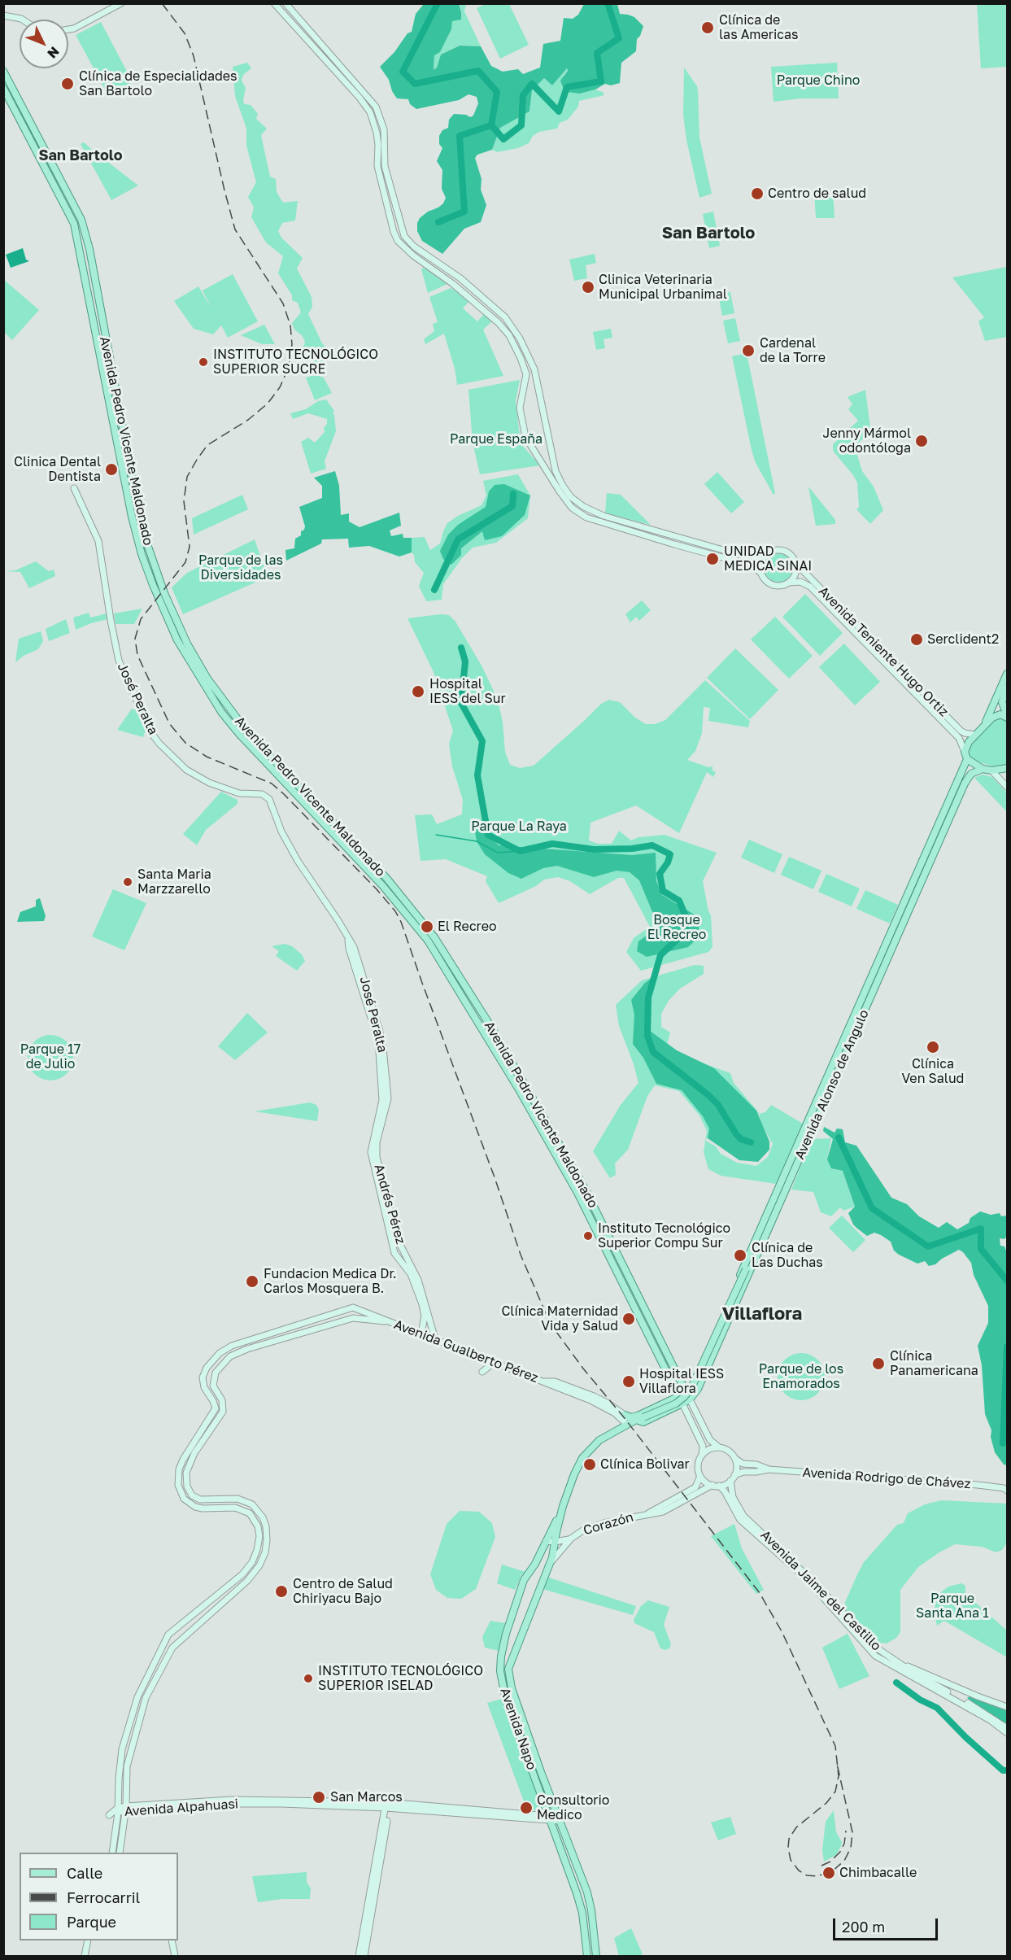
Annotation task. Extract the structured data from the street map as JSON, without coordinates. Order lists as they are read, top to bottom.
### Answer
{
  "streets": {
    "main road": [
      "Avenida Pedro Vicente Maldonado",
      "Avenida Teniente Hugo Ortiz",
      "José Peralta",
      "Avenida Alonso de Angulo",
      "Andrés Pérez",
      "Avenida Gualberto Pérez",
      "Avenida Rodrigo de Chávez",
      "Corazón",
      "Avenida Jaime del Castillo",
      "Avenida Napo",
      "Avenida Alpahuasi"
    ]
  },
  "crossings": [
    ["Avenida Pedro Vicente Maldonado", "Avenida Alonso de Angulo"],
    ["Avenida Pedro Vicente Maldonado", "Avenida Rodrigo de Chávez"],
    ["Avenida Pedro Vicente Maldonado", "Corazón"],
    ["Avenida Pedro Vicente Maldonado", "Avenida Jaime del Castillo"],
    ["Avenida Pedro Vicente Maldonado", "Avenida Napo"],
    ["José Peralta", "Andrés Pérez"],
    ["Avenida Alonso de Angulo", "Avenida Napo"],
    ["Andrés Pérez", "Avenida Gualberto Pérez"],
    ["Avenida Gualberto Pérez", "Avenida Napo"],
    ["Avenida Gualberto Pérez", "Avenida Alpahuasi"],
    ["Avenida Rodrigo de Chávez", "Corazón"],
    ["Avenida Rodrigo de Chávez", "Avenida Jaime del Castillo"],
    ["Corazón", "Avenida Jaime del Castillo"],
    ["Corazón", "Avenida Napo"],
    ["Avenida Napo", "Avenida Alpahuasi"]
  ],
  "districts": ["San Bartolo", "San Bartolo", "Villaflora"],
  "parks": [
    "Parque Chino",
    "Parque España",
    "Parque de las Diversidades",
    "Parque La Raya",
    "Bosque El Recreo",
    "Parque 17 de Julio",
    "Parque de los Enamorados",
    "Parque Santa Ana 1"
  ],
  "places": [
    "Clínica de las Americas",
    "Clínica de Especialidades San Bartolo",
    "Centro de salud",
    "Clinica Veterinaria Municipal Urbanimal",
    "Cardenal de la Torre",
    "INSTITUTO TECNOLÓGICO SUPERIOR SUCRE",
    "Jenny Mármol odontóloga",
    "Clinica Dental Dentista",
    "UNIDAD MEDICA SINAI",
    "Serclident2",
    "Hospital IESS del Sur",
    "Santa Maria Marzzarello",
    "El Recreo",
    "Clínica Ven Salud",
    "Instituto Tecnológico Superior Compu Sur",
    "Clínica de Las Duchas",
    "Fundacion Medica Dr. Carlos Mosquera B.",
    "Clínica Maternidad Vida y Salud",
    "Clínica Panamericana",
    "Hospital IESS Villaflora",
    "Clínica Bolivar",
    "Centro de Salud Chiriyacu Bajo",
    "INSTITUTO TECNOLÓGICO SUPERIOR ISELAD",
    "San Marcos",
    "Consultorio Medico",
    "Chimbacalle"
  ],
  "legend": ["Calle", "Ferrocarril", "Parque"],
  "scale_bar": "200 m",
  "north": "bottom right"
}
